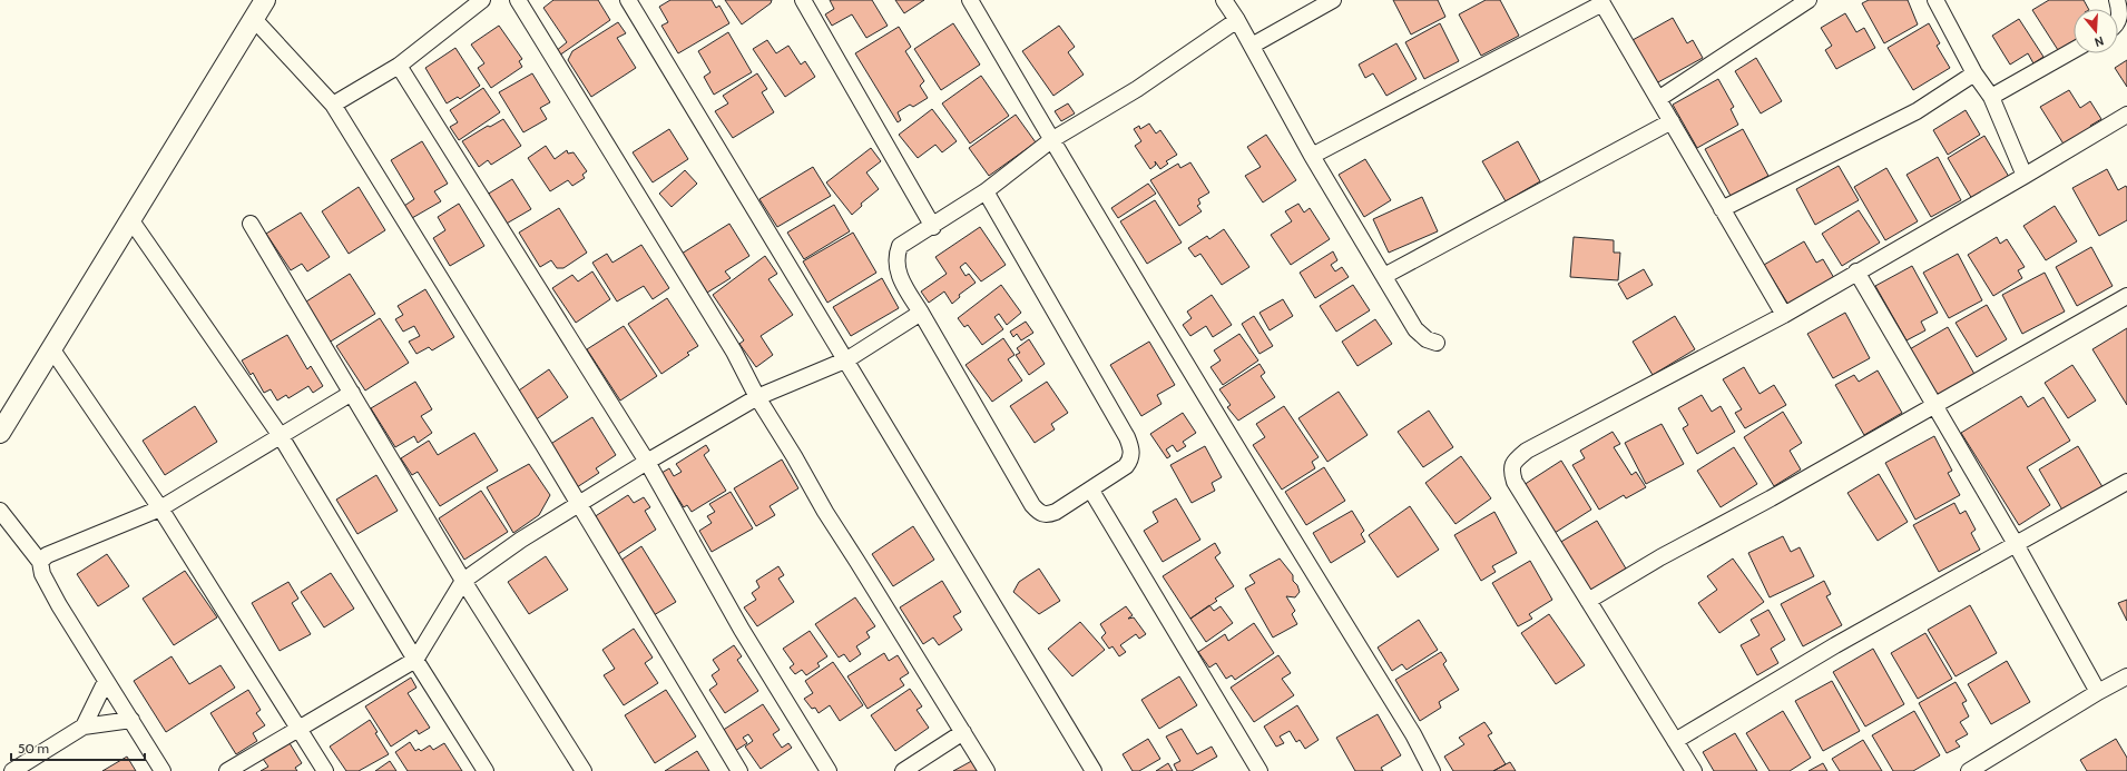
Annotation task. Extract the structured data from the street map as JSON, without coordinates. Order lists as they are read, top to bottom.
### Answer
{
  "scale_bar": "50 m",
  "north": "bottom"
}
